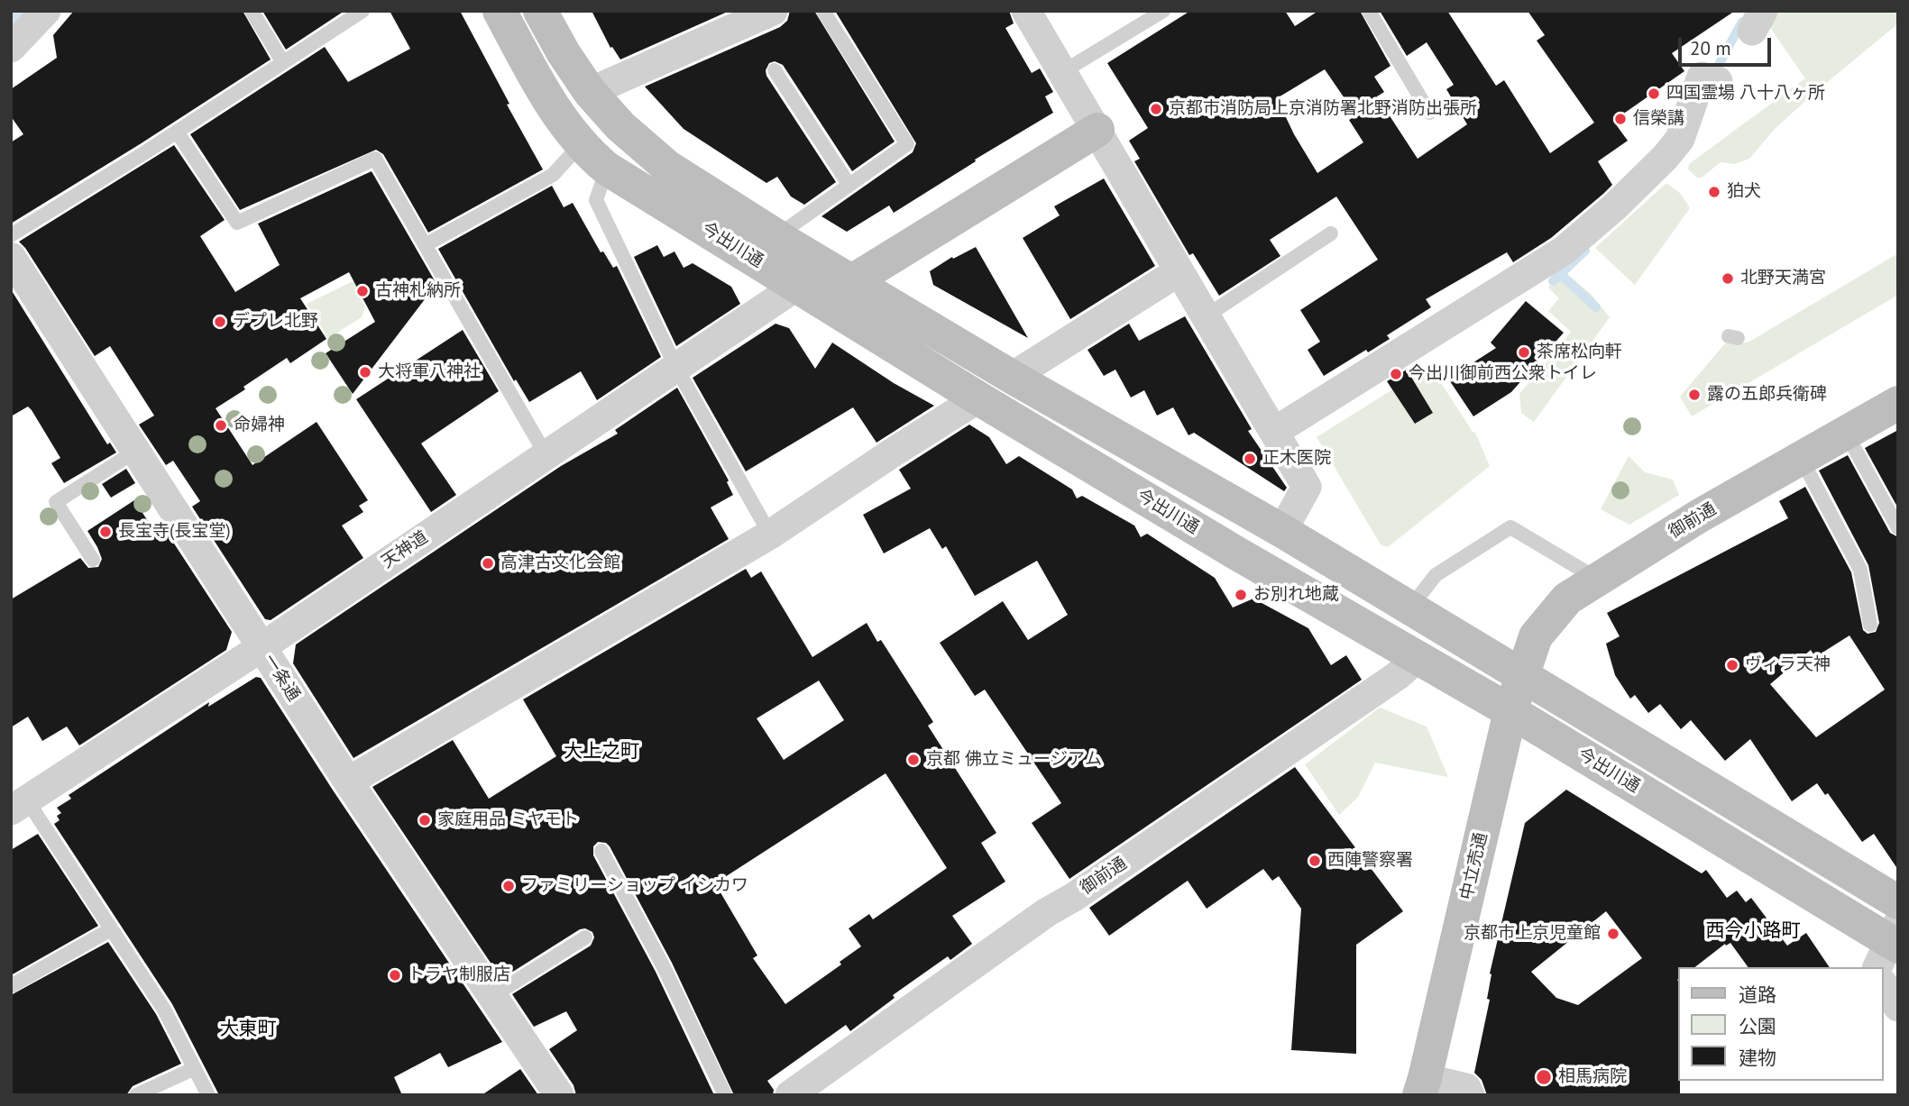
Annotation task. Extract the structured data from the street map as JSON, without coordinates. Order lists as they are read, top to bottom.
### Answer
{
  "streets": {
    "main road": ["今出川通", "御前通", "中立売通"],
    "street": ["天神道", "一条通"]
  },
  "crossings": [
    ["今出川通", "御前通"],
    ["今出川通", "天神道"],
    ["今出川通", "中立売通"],
    ["御前通", "中立売通"],
    ["天神道", "一条通"]
  ],
  "districts": ["大上之町", "西今小路町", "大東町"],
  "places": [
    "四国霊場 八十八ヶ所",
    "京都市消防局上京消防署北野消防出張所",
    "信榮講",
    "狛犬",
    "北野天満宮",
    "古神札納所",
    "デプレ北野",
    "茶席松向軒",
    "大将軍八神社",
    "今出川御前西公衆トイレ",
    "露の五郎兵衛碑",
    "命婦神",
    "正木医院",
    "長宝寺(長宝堂)",
    "高津古文化会館",
    "お別れ地蔵",
    "ヴィラ天神",
    "京都 佛立ミュージアム",
    "家庭用品 ミヤモト",
    "西陣警察署",
    "ファミリーショップ イシカワ",
    "京都市上京児童館",
    "トラヤ制服店",
    "相馬病院"
  ],
  "legend": ["道路", "公園", "建物"],
  "scale_bar": "20 m"
}
